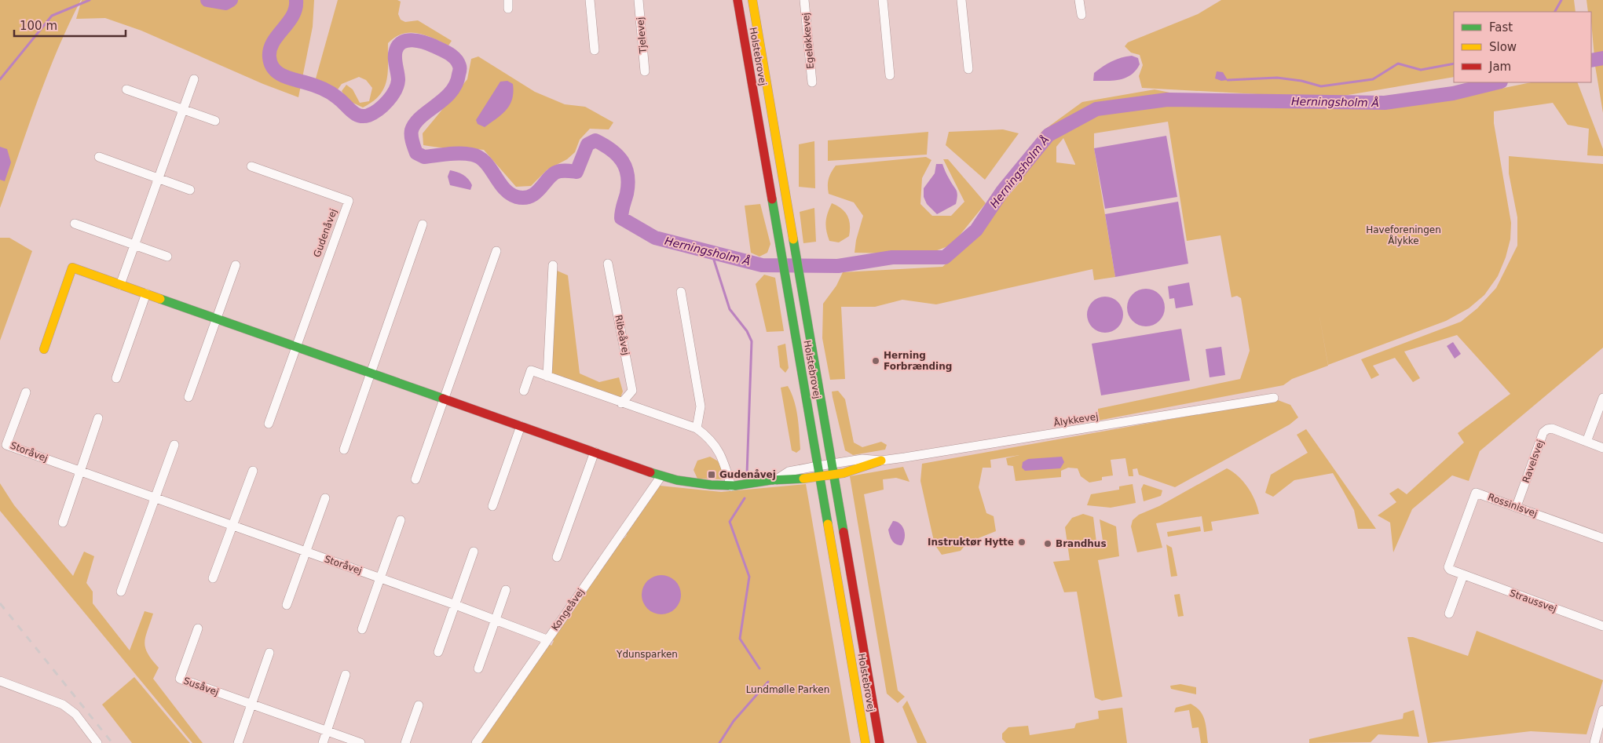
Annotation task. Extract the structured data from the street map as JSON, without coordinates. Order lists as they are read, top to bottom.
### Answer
{
  "streets": {
    "main road": ["Holstebrovej", "Ålykkevej"],
    "street": [
      "Tjelevej",
      "Egeløkkevej",
      "Gudenåvej",
      "Ribeåvej",
      "Storåvej",
      "Ravelsvej",
      "Rossinisvej",
      "Straussvej",
      "Kongeåvej",
      "Susåvej"
    ]
  },
  "crossings": [
    ["Holstebrovej", "Ålykkevej"],
    ["Storåvej", "Kongeåvej"],
    ["Ravelsvej", "Rossinisvej"],
    ["Rossinisvej", "Straussvej"]
  ],
  "water": ["Herningsholm Å"],
  "parks": ["Haveforeningen Ålykke", "Ydunsparken", "Lundmølle Parken"],
  "places": {
    "other": ["Herning Forbrænding", "Instruktør Hytte", "Brandhus"],
    "transit": ["Gudenåvej"]
  },
  "legend": ["Fast", "Slow", "Jam"],
  "scale_bar": "100 m"
}
